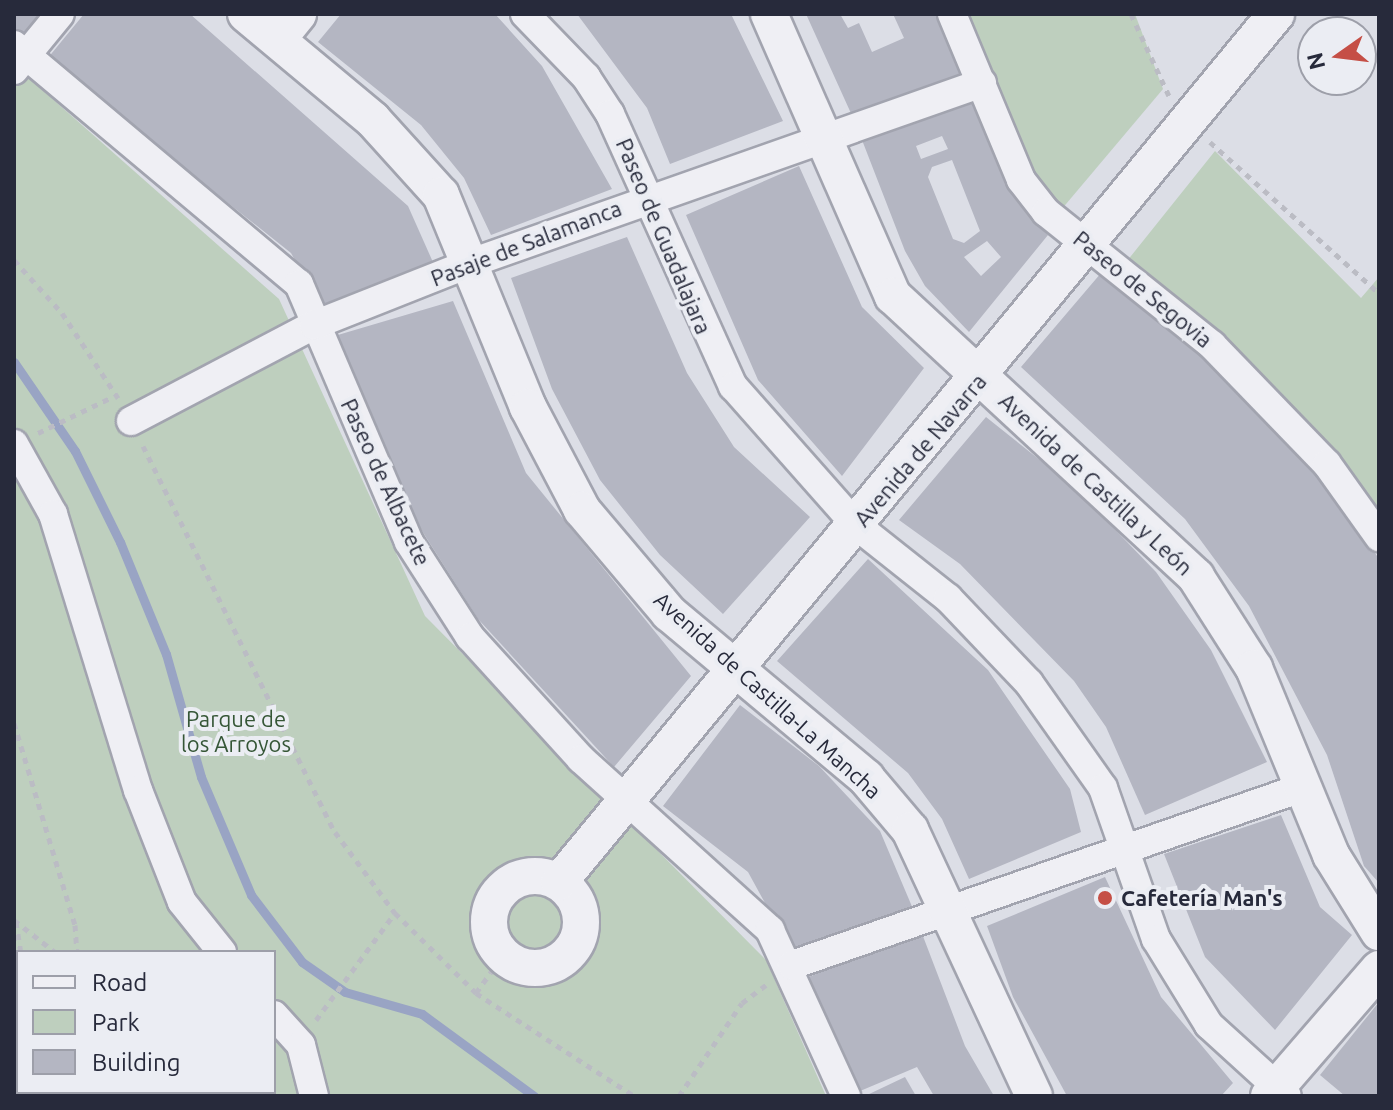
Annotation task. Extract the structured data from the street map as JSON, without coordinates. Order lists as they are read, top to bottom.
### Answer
{
  "streets": {
    "street": [
      "Paseo de Guadalajara",
      "Pasaje de Salamanca",
      "Paseo de Segovia",
      "Avenida de Navarra",
      "Paseo de Albacete",
      "Avenida de Castilla y León",
      "Avenida de Castilla-La Mancha"
    ]
  },
  "crossings": [
    ["Paseo de Guadalajara", "Pasaje de Salamanca"],
    ["Paseo de Guadalajara", "Avenida de Navarra"],
    ["Pasaje de Salamanca", "Paseo de Segovia"],
    ["Pasaje de Salamanca", "Paseo de Albacete"],
    ["Pasaje de Salamanca", "Avenida de Castilla y León"],
    ["Pasaje de Salamanca", "Avenida de Castilla-La Mancha"],
    ["Paseo de Segovia", "Avenida de Navarra"],
    ["Avenida de Navarra", "Paseo de Albacete"],
    ["Avenida de Navarra", "Avenida de Castilla y León"],
    ["Avenida de Navarra", "Avenida de Castilla-La Mancha"]
  ],
  "parks": ["Parque de los Arroyos"],
  "places": ["Cafetería Man's"],
  "legend": ["Road", "Park", "Building"],
  "north": "left"
}
